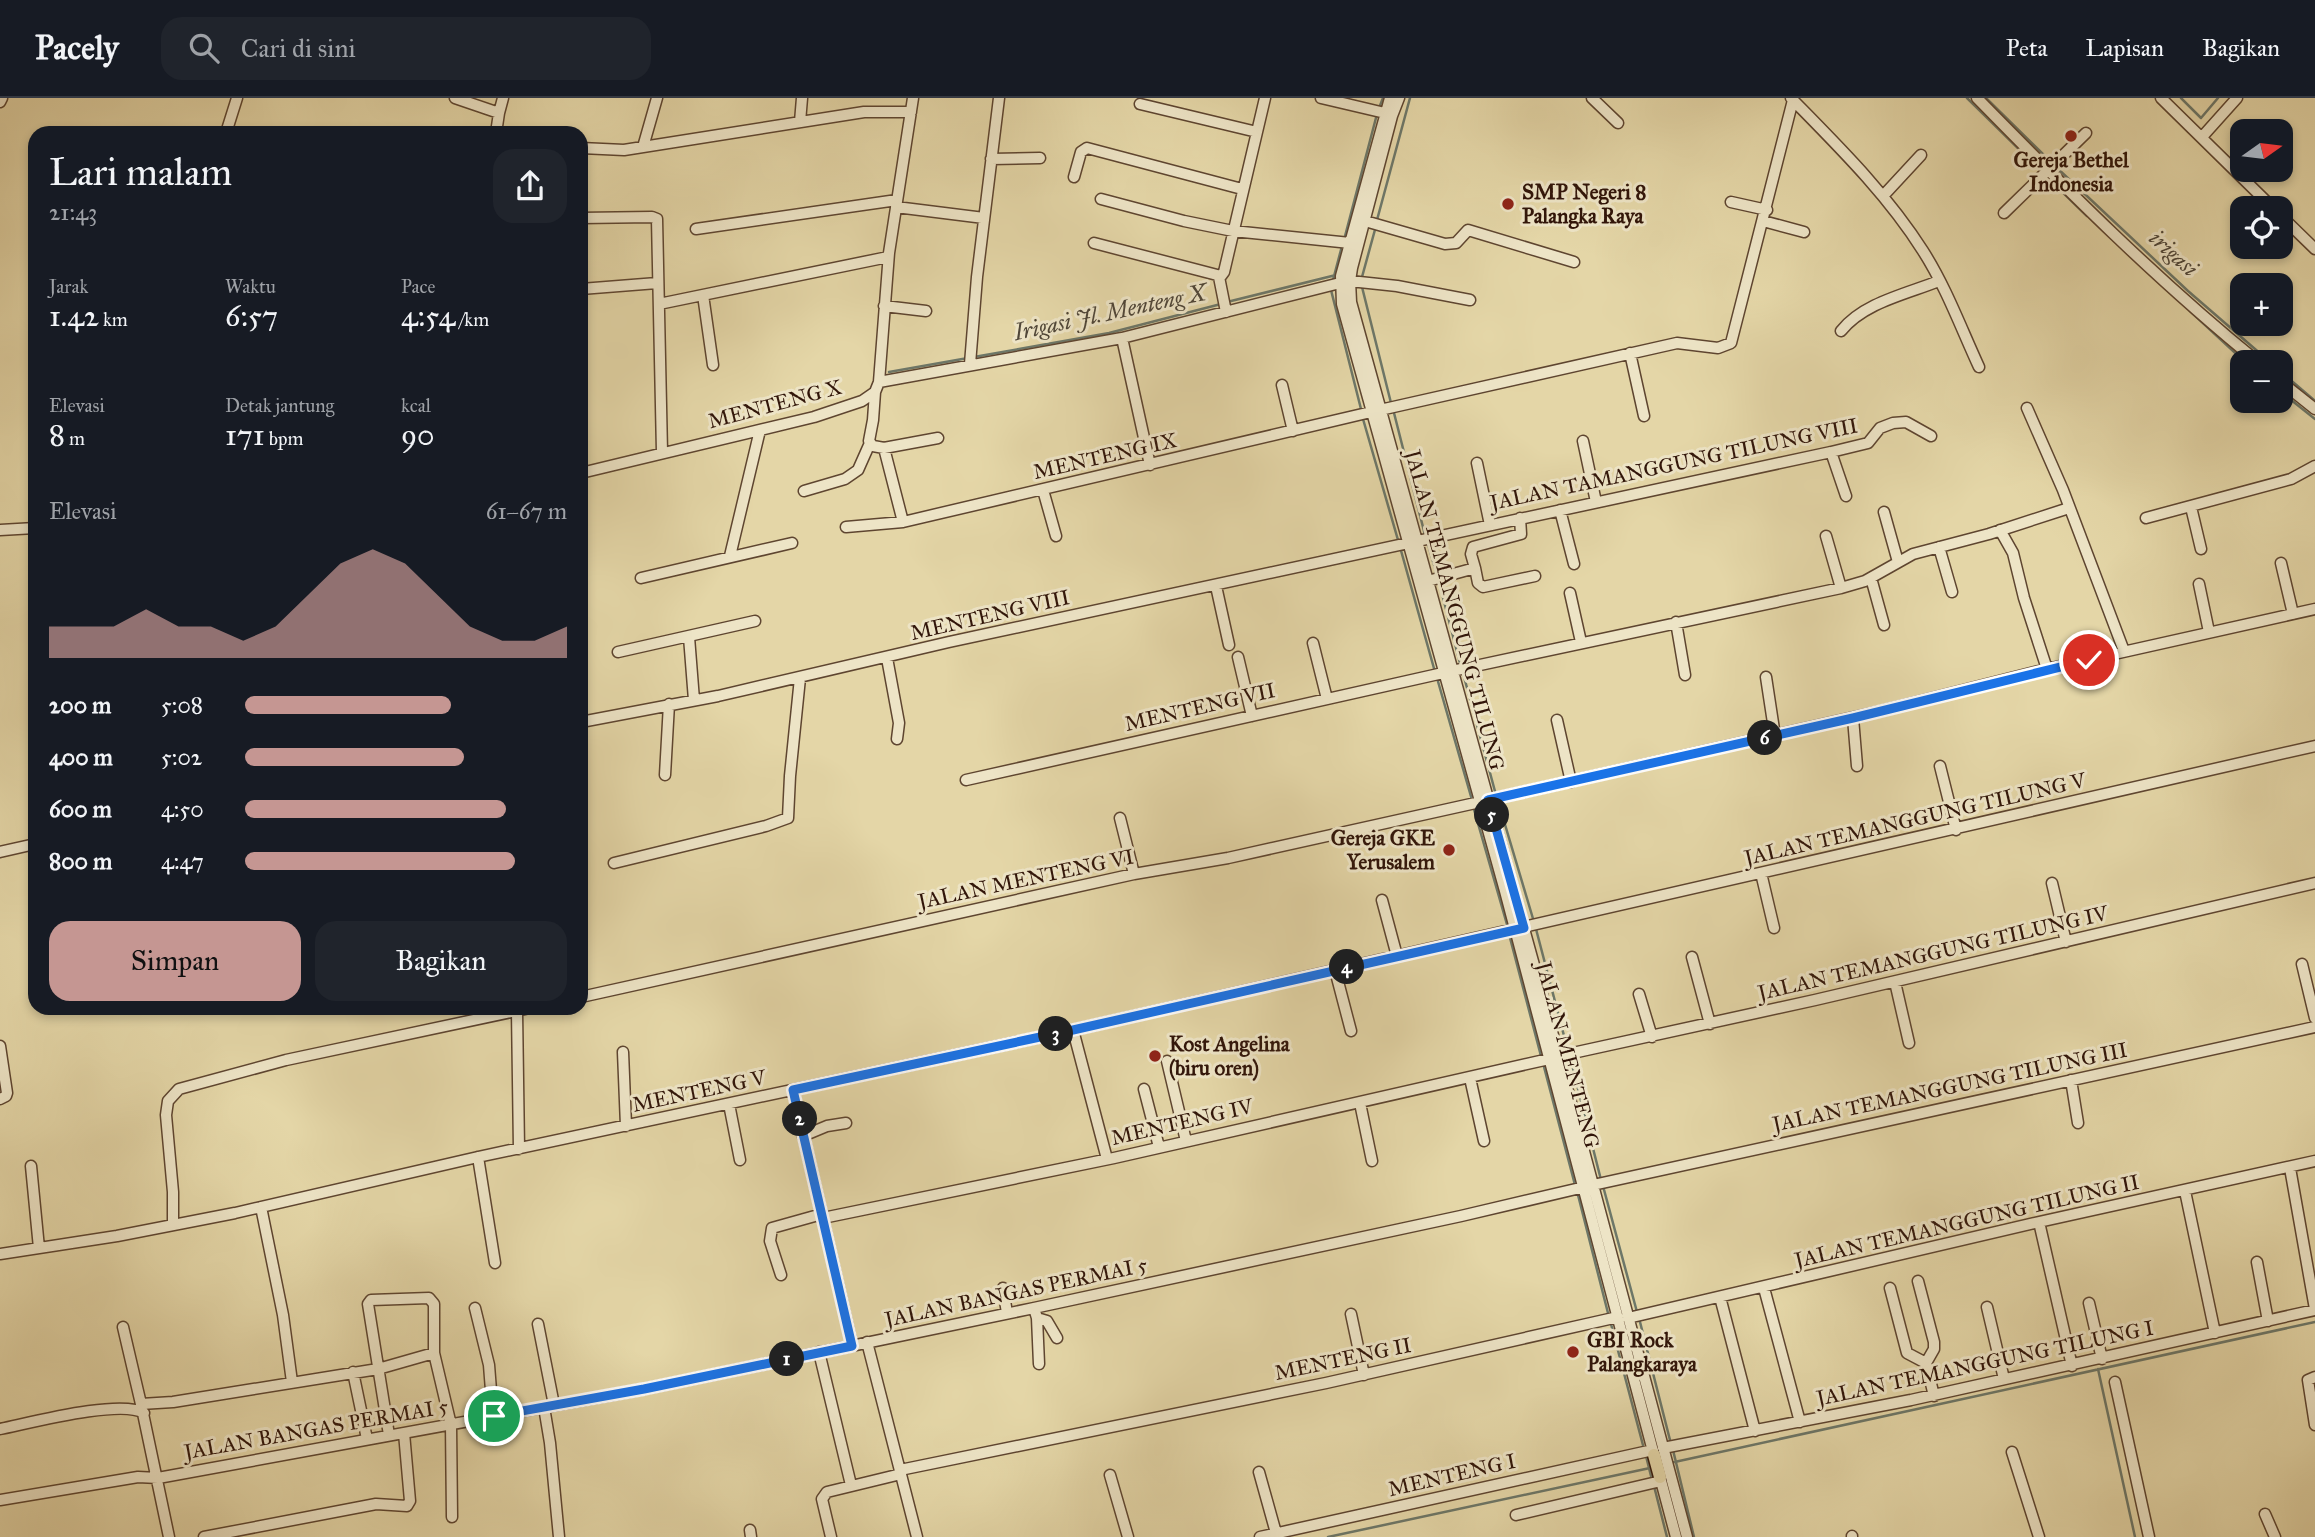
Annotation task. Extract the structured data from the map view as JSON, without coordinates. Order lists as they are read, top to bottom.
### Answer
{
  "streets": {
    "main road": ["JALAN TEMANGGUNG TILUNG"],
    "street": [
      "MENTENG X",
      "MENTENG IX",
      "JALAN TAMANGGUNG TILUNG VIII",
      "MENTENG VIII",
      "MENTENG VII",
      "JALAN TEMANGGUNG TILUNG V",
      "JALAN MENTENG VI",
      "JALAN TEMANGGUNG TILUNG IV",
      "JALAN TEMANGGUNG TILUNG III",
      "MENTENG V",
      "MENTENG IV",
      "JALAN TEMANGGUNG TILUNG II",
      "JALAN BANGAS PERMAI 5",
      "MENTENG II",
      "JALAN TEMANGGUNG TILUNG I",
      "MENTENG I"
    ]
  },
  "crossings": [
    ["MENTENG X", "JALAN TEMANGGUNG TILUNG"],
    ["MENTENG IX", "JALAN TEMANGGUNG TILUNG"],
    ["JALAN TAMANGGUNG TILUNG VIII", "JALAN TEMANGGUNG TILUNG"],
    ["JALAN TAMANGGUNG TILUNG VIII", "MENTENG VIII"],
    ["JALAN TEMANGGUNG TILUNG", "MENTENG VIII"],
    ["JALAN TEMANGGUNG TILUNG", "MENTENG VII"],
    ["JALAN TEMANGGUNG TILUNG", "JALAN TEMANGGUNG TILUNG V"],
    ["JALAN TEMANGGUNG TILUNG", "JALAN MENTENG VI"],
    ["JALAN TEMANGGUNG TILUNG", "JALAN TEMANGGUNG TILUNG IV"],
    ["JALAN TEMANGGUNG TILUNG", "JALAN TEMANGGUNG TILUNG III"],
    ["JALAN TEMANGGUNG TILUNG", "MENTENG V"],
    ["JALAN TEMANGGUNG TILUNG", "MENTENG IV"],
    ["JALAN TEMANGGUNG TILUNG", "JALAN TEMANGGUNG TILUNG II"],
    ["JALAN TEMANGGUNG TILUNG", "JALAN BANGAS PERMAI 5"],
    ["JALAN TEMANGGUNG TILUNG", "MENTENG II"],
    ["JALAN TEMANGGUNG TILUNG", "JALAN TEMANGGUNG TILUNG I"],
    ["JALAN TEMANGGUNG TILUNG", "MENTENG I"],
    ["JALAN TEMANGGUNG TILUNG V", "MENTENG V"],
    ["JALAN TEMANGGUNG TILUNG IV", "MENTENG IV"],
    ["JALAN TEMANGGUNG TILUNG III", "JALAN BANGAS PERMAI 5"],
    ["JALAN TEMANGGUNG TILUNG II", "MENTENG II"],
    ["JALAN TEMANGGUNG TILUNG I", "MENTENG I"]
  ],
  "water": ["irigasi", "Irigasi Jl. Menteng X"],
  "places": [
    "Gereja Bethel Indonesia",
    "SMP Negeri 8 Palangka Raya",
    "Gereja GKE Yerusalem",
    "Kost Angelina (biru oren)",
    "GBI Rock Palangkaraya"
  ],
  "north": "right",
  "page": {
    "header": "Pacely",
    "search": "Cari di sini",
    "nav": ["Peta", "Lapisan", "Bagikan"],
    "map_buttons": ["+", "−"],
    "heading": ["Lari malam", "21:43"],
    "stats": [
      ["Jarak", "1.42 km"],
      ["Waktu", "6:57"],
      ["Pace", "4:54 /km"],
      ["Elevasi", "8 m"],
      ["Detak jantung", "171 bpm"],
      ["kcal", "90"]
    ],
    "chart": ["Elevasi", "61–67 m"],
    "list": [
      {
        "name": "200 m",
        "note": "5:08"
      },
      {
        "name": "400 m",
        "note": "5:02"
      },
      {
        "name": "600 m",
        "note": "4:50"
      },
      {
        "name": "800 m",
        "note": "4:47"
      }
    ],
    "pins": [
      "6",
      "5",
      "4",
      "3",
      "2",
      "1"
    ],
    "buttons": ["Simpan", "Bagikan"]
  }
}
